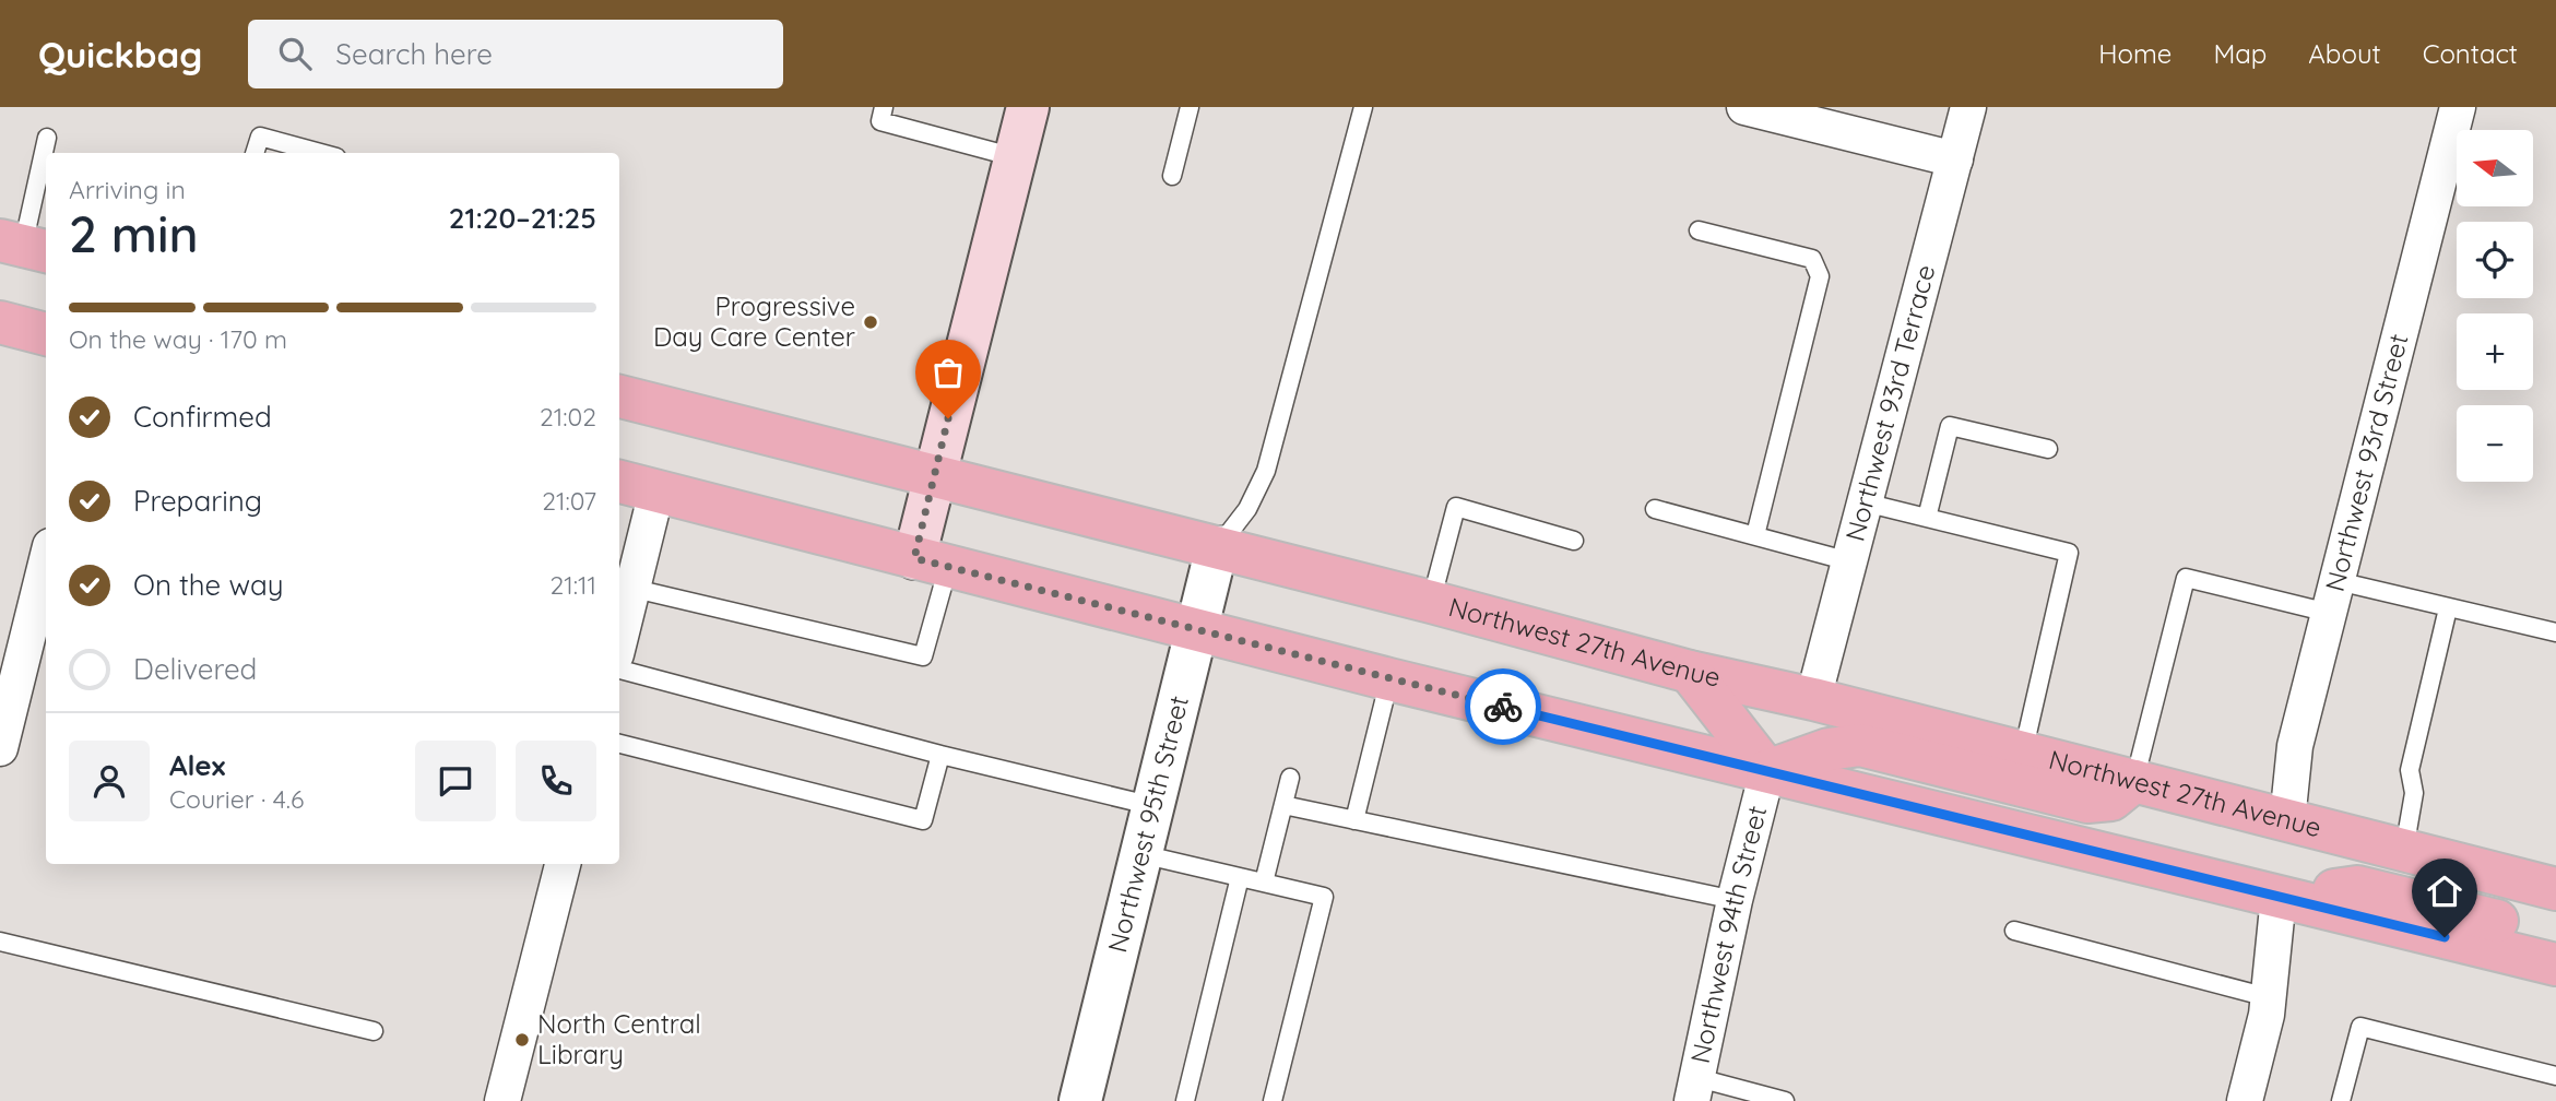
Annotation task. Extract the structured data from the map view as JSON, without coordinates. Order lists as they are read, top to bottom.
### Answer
{
  "streets": {
    "main road": ["Northwest 27th Avenue"],
    "street": [
      "Northwest 93rd Terrace",
      "Northwest 93rd Street",
      "Northwest 95th Street",
      "Northwest 94th Street"
    ]
  },
  "crossings": [
    ["Northwest 93rd Terrace", "Northwest 27th Avenue"],
    ["Northwest 93rd Street", "Northwest 27th Avenue"],
    ["Northwest 27th Avenue", "Northwest 95th Street"]
  ],
  "places": ["Progressive Day Care Center", "North Central Library"],
  "north": "left",
  "page": {
    "header": "Quickbag",
    "search": "Search here",
    "nav": [
      "Home",
      "Map",
      "About",
      "Contact"
    ],
    "map_buttons": ["+", "−"],
    "heading": ["2 min", "Arriving in", "21:20–21:25"],
    "panel": ["Alex", "Courier · 4.6"],
    "bar": "On the way · 170 m",
    "list": [
      ["Confirmed", "21:02"],
      ["Preparing", "21:07"],
      ["On the way", "21:11"],
      "Delivered"
    ]
  }
}
